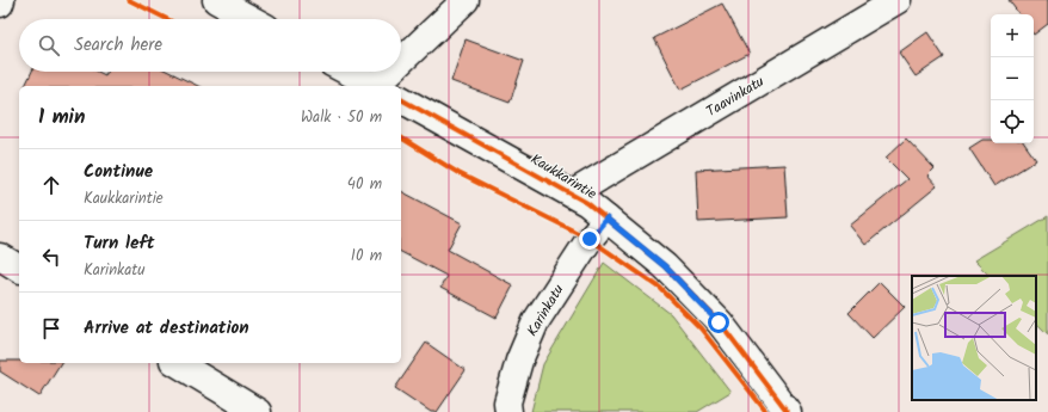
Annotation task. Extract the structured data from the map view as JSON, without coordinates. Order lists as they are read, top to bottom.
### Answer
{
  "streets": {
    "street": ["Taavinkatu", "Kaukkarintie", "Karinkatu"]
  },
  "crossings": [
    ["Taavinkatu", "Kaukkarintie"],
    ["Kaukkarintie", "Karinkatu"]
  ],
  "page": {
    "map_buttons": ["+", "−"],
    "search": "Search here",
    "heading": ["1 min", "Walk · 50 m"],
    "list": [
      ["Continue", "Kaukkarintie", "40 m"],
      ["Turn left", "Karinkatu", "10 m"],
      "Arrive at destination"
    ]
  }
}
